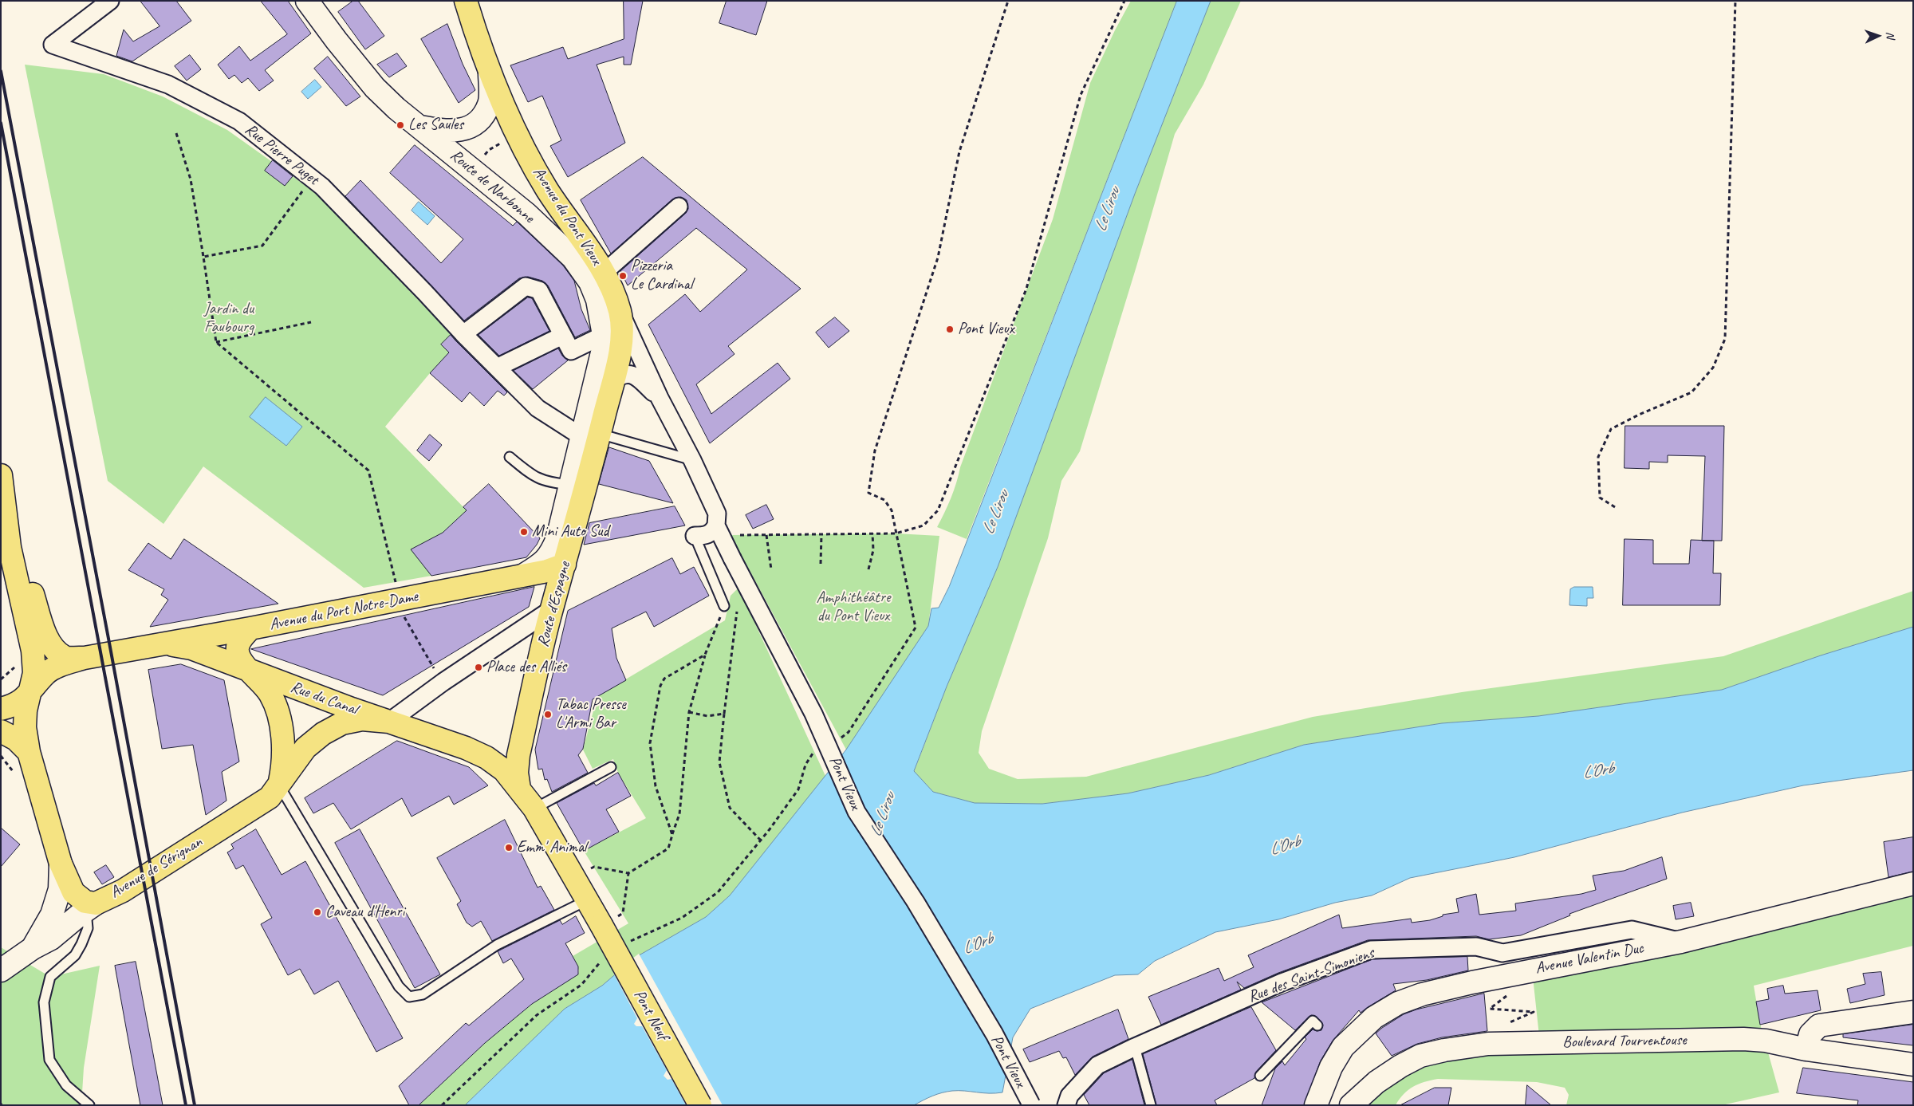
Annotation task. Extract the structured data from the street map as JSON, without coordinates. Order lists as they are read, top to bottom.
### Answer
{
  "streets": {
    "main road": [
      "Route de Narbonne",
      "Avenue du Pont Vieux",
      "Route d'Espagne",
      "Avenue du Port Notre-Dame",
      "Rue du Canal",
      "Avenue de Sérignan",
      "Avenue Valentin Duc",
      "Pont Neuf",
      "Boulevard Tourventouse"
    ],
    "street": ["Rue Pierre Puget", "Pont Vieux", "Rue des Saint-Simoniens"]
  },
  "crossings": [
    ["Rue Pierre Puget", "Route d'Espagne"],
    ["Route de Narbonne", "Route d'Espagne"],
    ["Avenue du Pont Vieux", "Route d'Espagne"],
    ["Avenue du Pont Vieux", "Pont Vieux"],
    ["Route d'Espagne", "Avenue du Port Notre-Dame"],
    ["Route d'Espagne", "Rue du Canal"],
    ["Avenue du Port Notre-Dame", "Rue du Canal"],
    ["Rue du Canal", "Avenue de Sérignan"],
    ["Avenue Valentin Duc", "Rue des Saint-Simoniens"]
  ],
  "water": ["Le Lirou", "L'Orb"],
  "parks": ["Jardin du Faubourg", "Amphithéâtre du Pont Vieux"],
  "places": [
    "Les Saules",
    "Pizzeria Le Cardinal",
    "Pont Vieux",
    "Mini Auto Sud",
    "Place des Alliés",
    "Tabac Presse L'Armi Bar",
    "Emm' Animal",
    "Caveau d'Henri"
  ],
  "north": "right"
}
